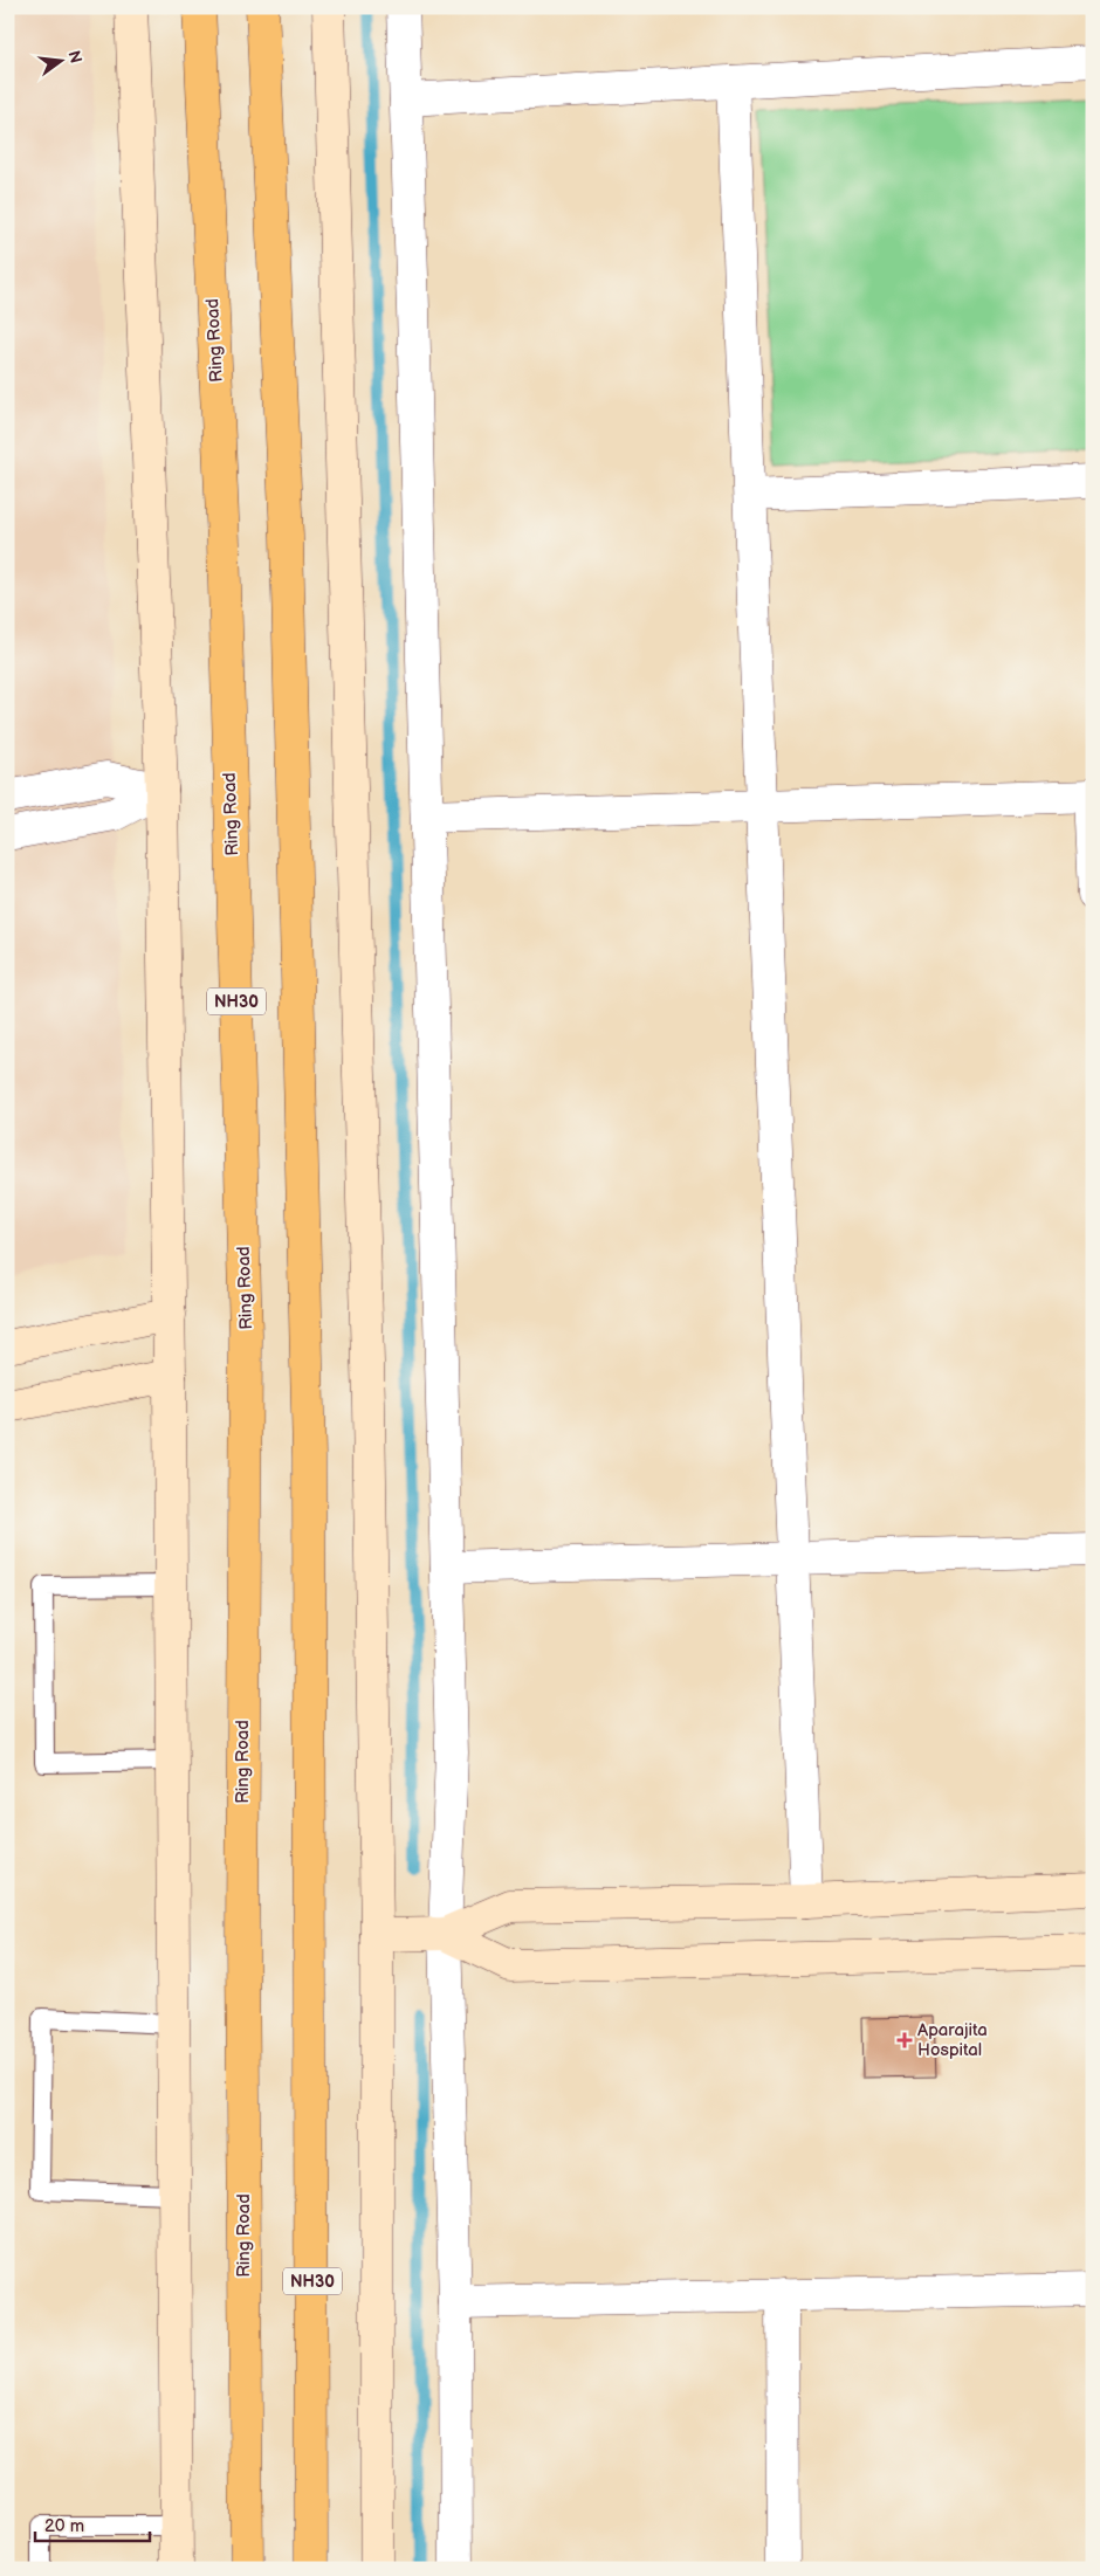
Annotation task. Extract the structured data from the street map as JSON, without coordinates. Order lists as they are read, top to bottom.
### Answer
{
  "streets": {
    "highway": ["Ring Road", "NH30"]
  },
  "places": {
    "health": ["Aparajita Hospital"]
  },
  "scale_bar": "20 m",
  "north": "right"
}
